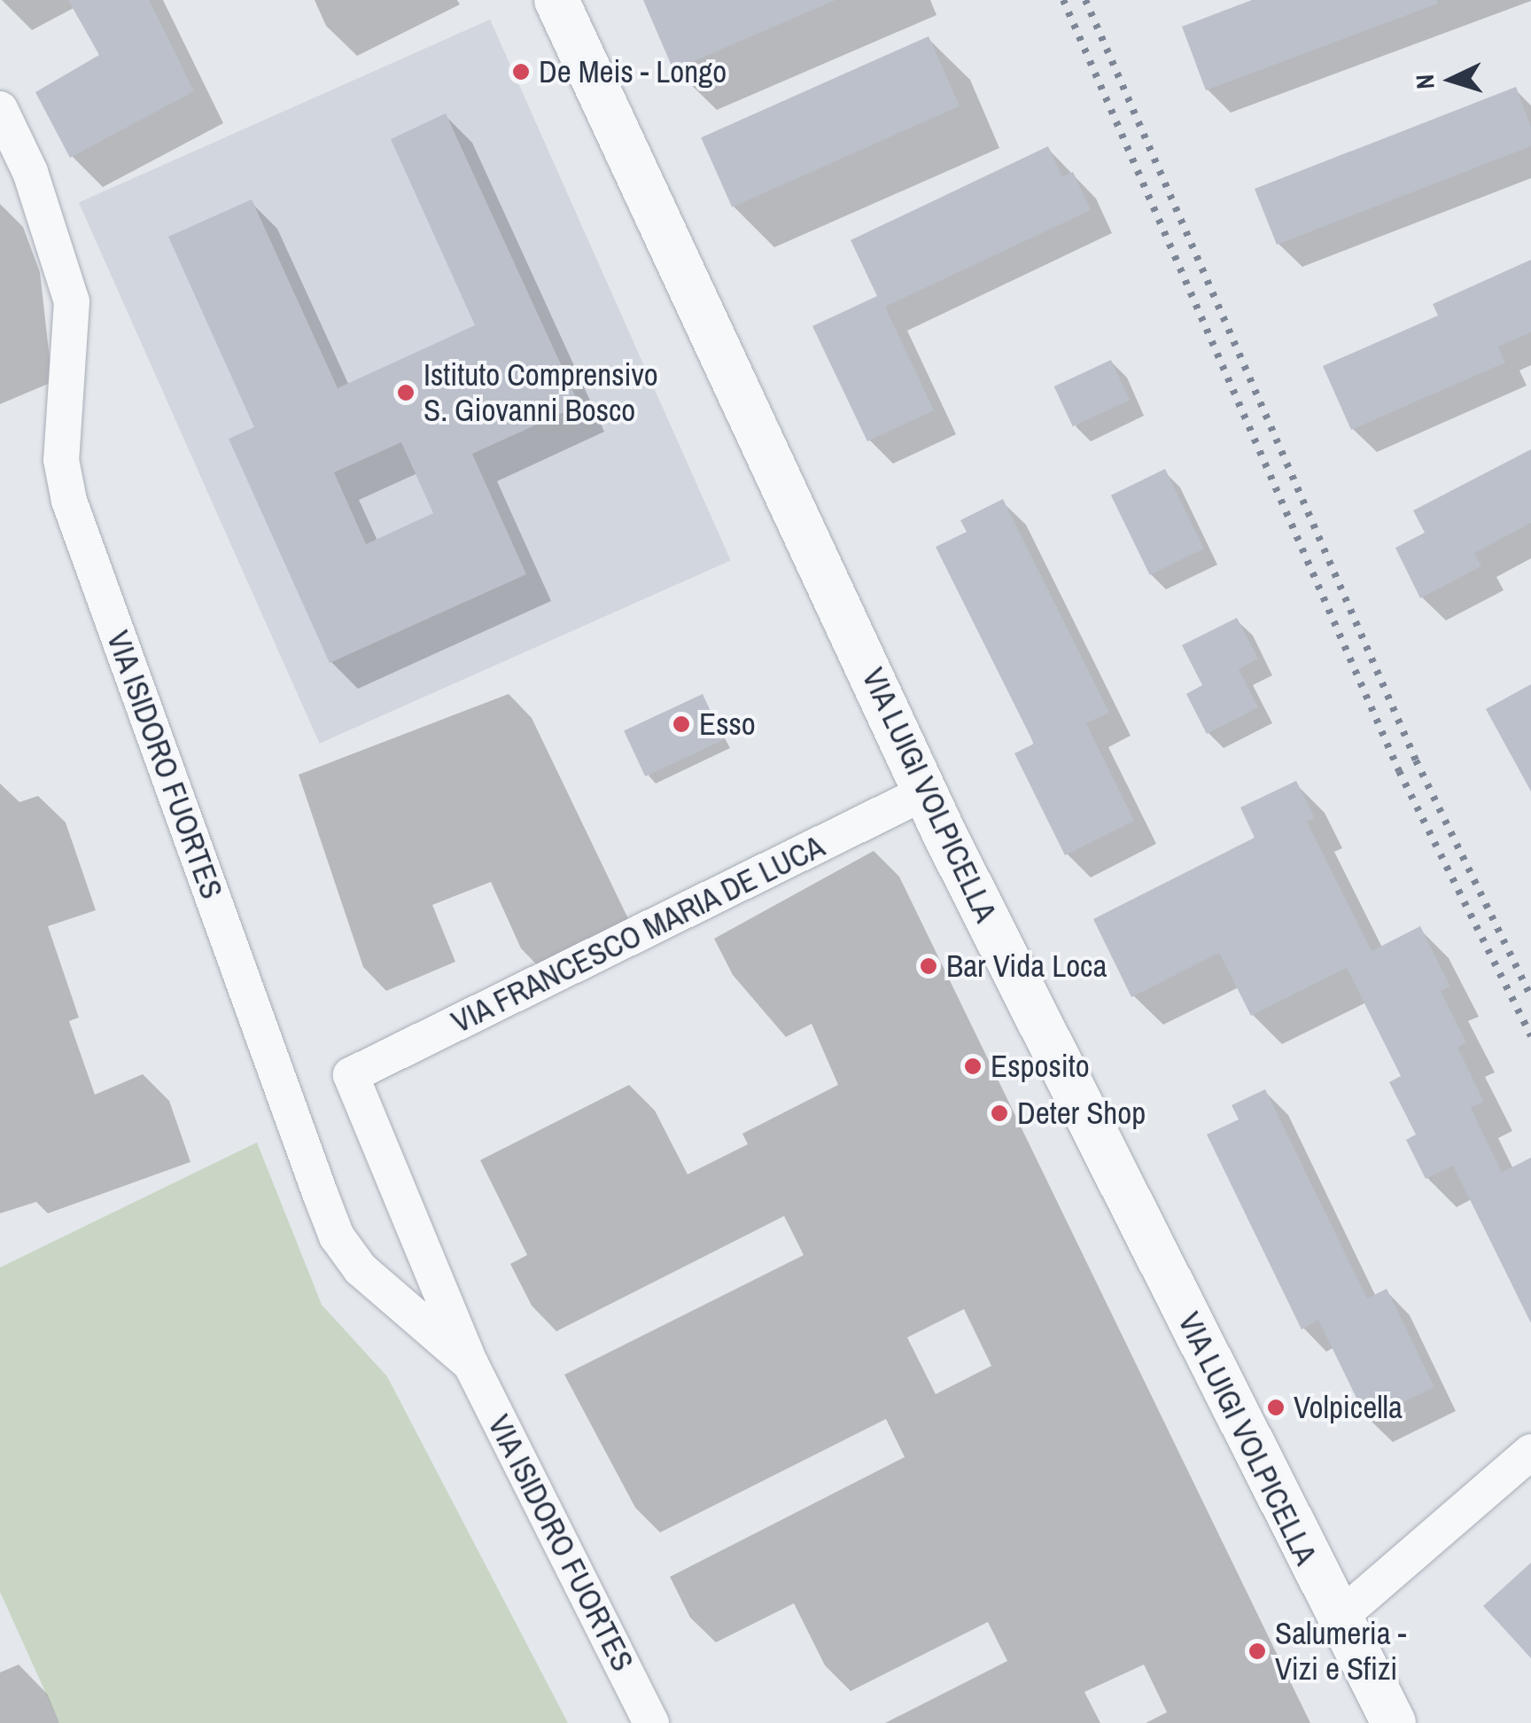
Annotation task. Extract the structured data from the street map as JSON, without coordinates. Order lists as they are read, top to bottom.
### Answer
{
  "streets": {
    "street": ["VIA ISIDORO FUORTES", "VIA LUIGI VOLPICELLA", "VIA FRANCESCO MARIA DE LUCA"]
  },
  "crossings": [
    ["VIA ISIDORO FUORTES", "VIA FRANCESCO MARIA DE LUCA"],
    ["VIA LUIGI VOLPICELLA", "VIA FRANCESCO MARIA DE LUCA"]
  ],
  "places": [
    "De Meis - Longo",
    "Istituto Comprensivo S. Giovanni Bosco",
    "Esso",
    "Bar Vida Loca",
    "Esposito",
    "Deter Shop",
    "Volpicella",
    "Salumeria - Vizi e Sfizi"
  ],
  "north": "left"
}
